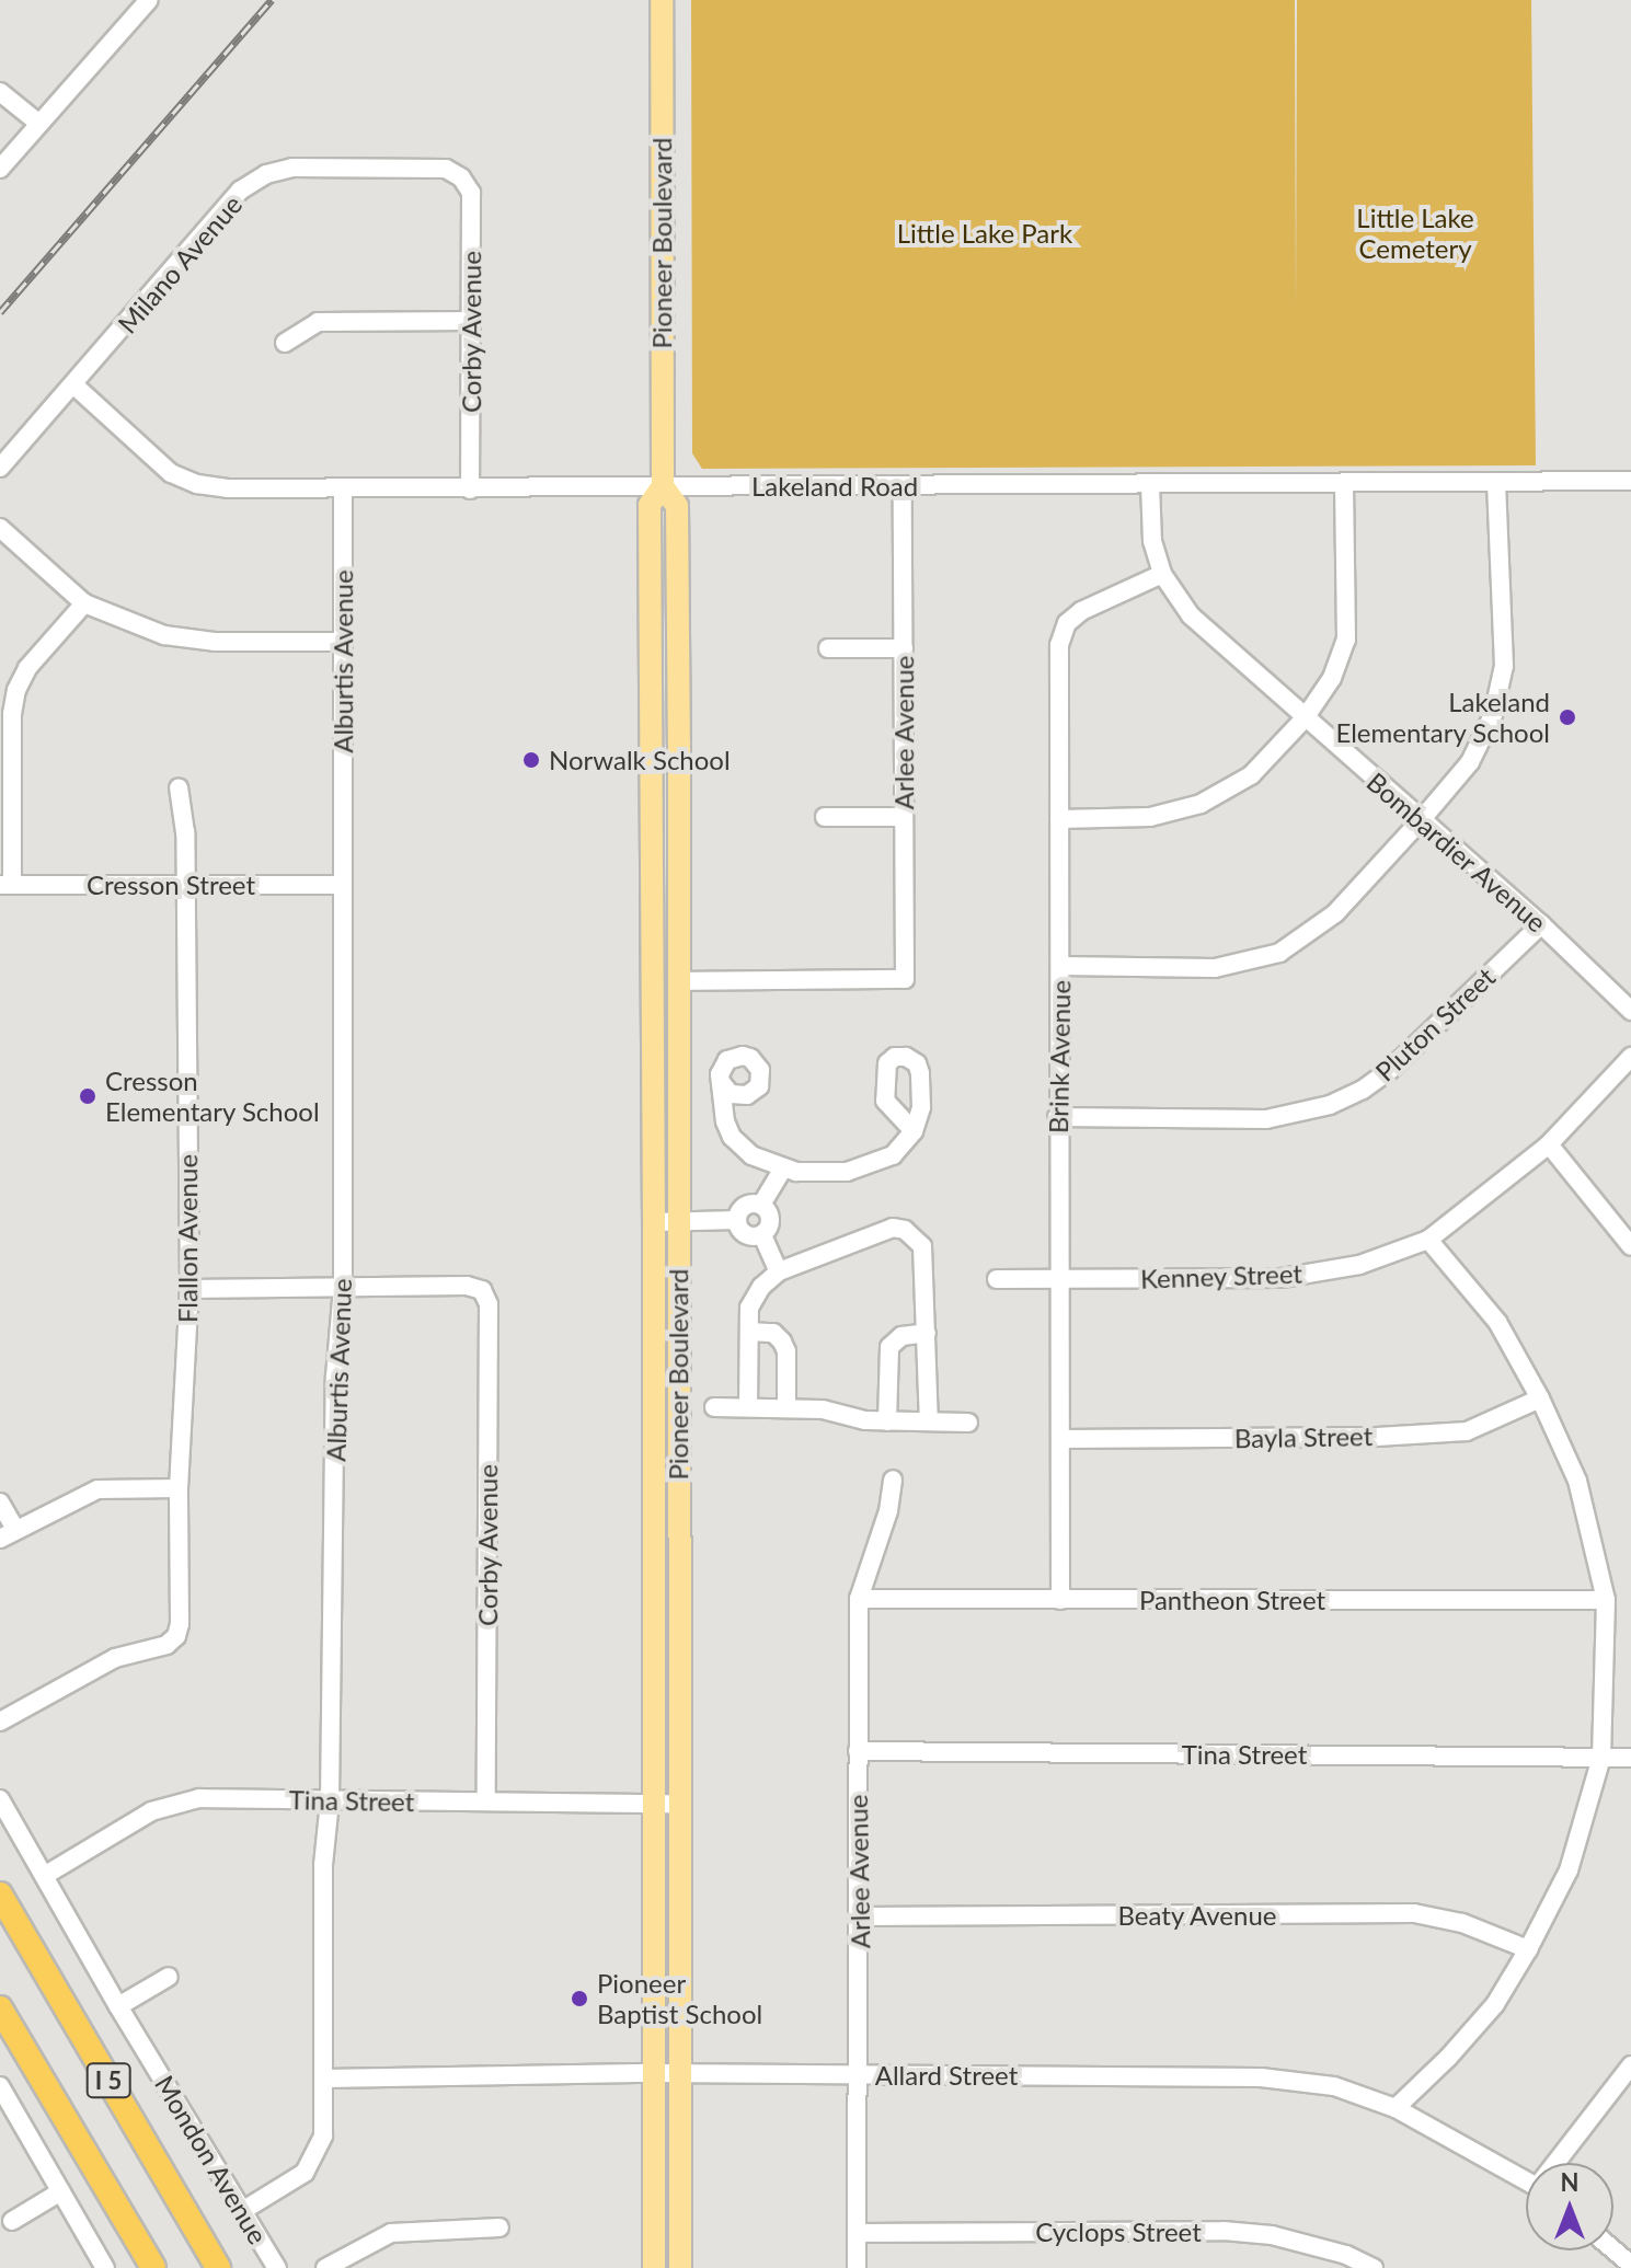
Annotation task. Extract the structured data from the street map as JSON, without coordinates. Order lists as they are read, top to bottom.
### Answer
{
  "streets": {
    "highway": ["I 5"],
    "main road": ["Pioneer Boulevard"],
    "street": [
      "Milano Avenue",
      "Corby Avenue",
      "Lakeland Road",
      "Alburtis Avenue",
      "Arlee Avenue",
      "Bombardier Avenue",
      "Cresson Street",
      "Pluton Street",
      "Brink Avenue",
      "Flallon Avenue",
      "Kenney Street",
      "Bayla Street",
      "Pantheon Street",
      "Tina Street",
      "Beaty Avenue",
      "Allard Street",
      "Mondon Avenue",
      "Cyclops Street"
    ]
  },
  "crossings": [
    ["Pioneer Boulevard", "Lakeland Road"],
    ["Pioneer Boulevard", "Arlee Avenue"],
    ["Pioneer Boulevard", "Tina Street"],
    ["Pioneer Boulevard", "Allard Street"],
    ["Milano Avenue", "Corby Avenue"],
    ["Milano Avenue", "Lakeland Road"],
    ["Corby Avenue", "Lakeland Road"],
    ["Corby Avenue", "Alburtis Avenue"],
    ["Corby Avenue", "Tina Street"],
    ["Lakeland Road", "Alburtis Avenue"],
    ["Lakeland Road", "Arlee Avenue"],
    ["Lakeland Road", "Bombardier Avenue"],
    ["Alburtis Avenue", "Cresson Street"],
    ["Alburtis Avenue", "Tina Street"],
    ["Alburtis Avenue", "Allard Street"],
    ["Alburtis Avenue", "Mondon Avenue"],
    ["Arlee Avenue", "Pantheon Street"],
    ["Arlee Avenue", "Tina Street"],
    ["Arlee Avenue", "Beaty Avenue"],
    ["Arlee Avenue", "Allard Street"],
    ["Arlee Avenue", "Cyclops Street"],
    ["Bombardier Avenue", "Pluton Street"],
    ["Bombardier Avenue", "Brink Avenue"],
    ["Cresson Street", "Flallon Avenue"],
    ["Pluton Street", "Brink Avenue"],
    ["Brink Avenue", "Kenney Street"],
    ["Brink Avenue", "Bayla Street"],
    ["Brink Avenue", "Pantheon Street"],
    ["Tina Street", "Mondon Avenue"]
  ],
  "parks": ["Little Lake Cemetery", "Little Lake Park"],
  "places": [
    "Lakeland Elementary School",
    "Norwalk School",
    "Cresson Elementary School",
    "Pioneer Baptist School"
  ],
  "north": "top"
}
